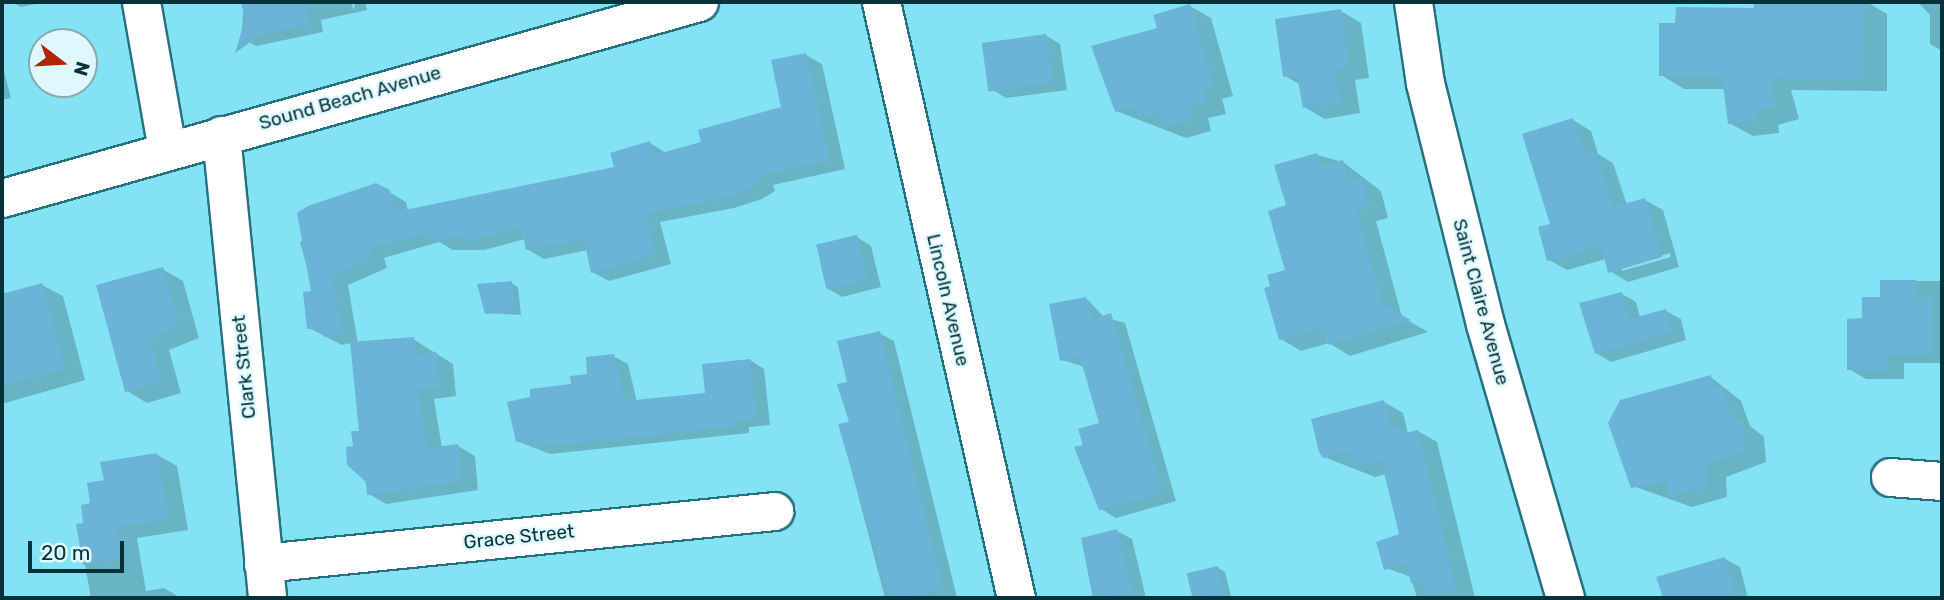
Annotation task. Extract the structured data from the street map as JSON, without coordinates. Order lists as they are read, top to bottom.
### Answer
{
  "streets": {
    "street": [
      "Sound Beach Avenue",
      "Lincoln Avenue",
      "Saint Claire Avenue",
      "Clark Street",
      "Grace Street"
    ]
  },
  "crossings": [
    ["Sound Beach Avenue", "Clark Street"],
    ["Clark Street", "Grace Street"]
  ],
  "scale_bar": "20 m",
  "north": "right"
}
